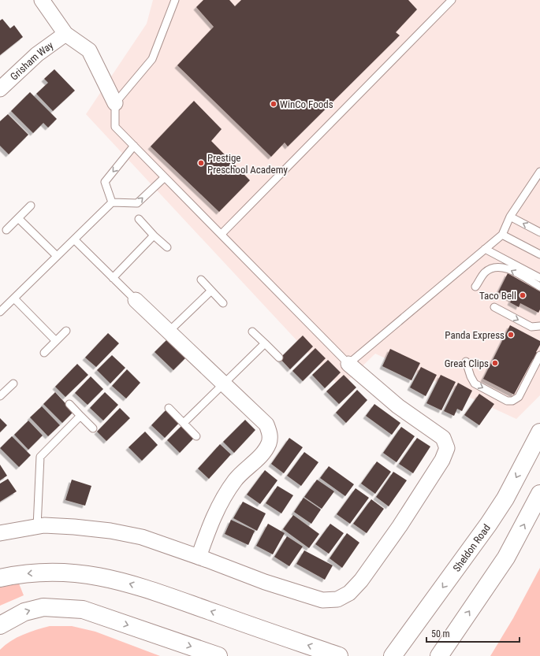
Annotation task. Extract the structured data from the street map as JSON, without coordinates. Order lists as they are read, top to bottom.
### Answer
{
  "streets": {
    "main road": ["Sheldon Road"],
    "street": ["Grisham Way"]
  },
  "places": [
    "WinCo Foods",
    "Prestige Preschool Academy",
    "Taco Bell",
    "Panda Express",
    "Great Clips"
  ],
  "scale_bar": "50 m"
}
